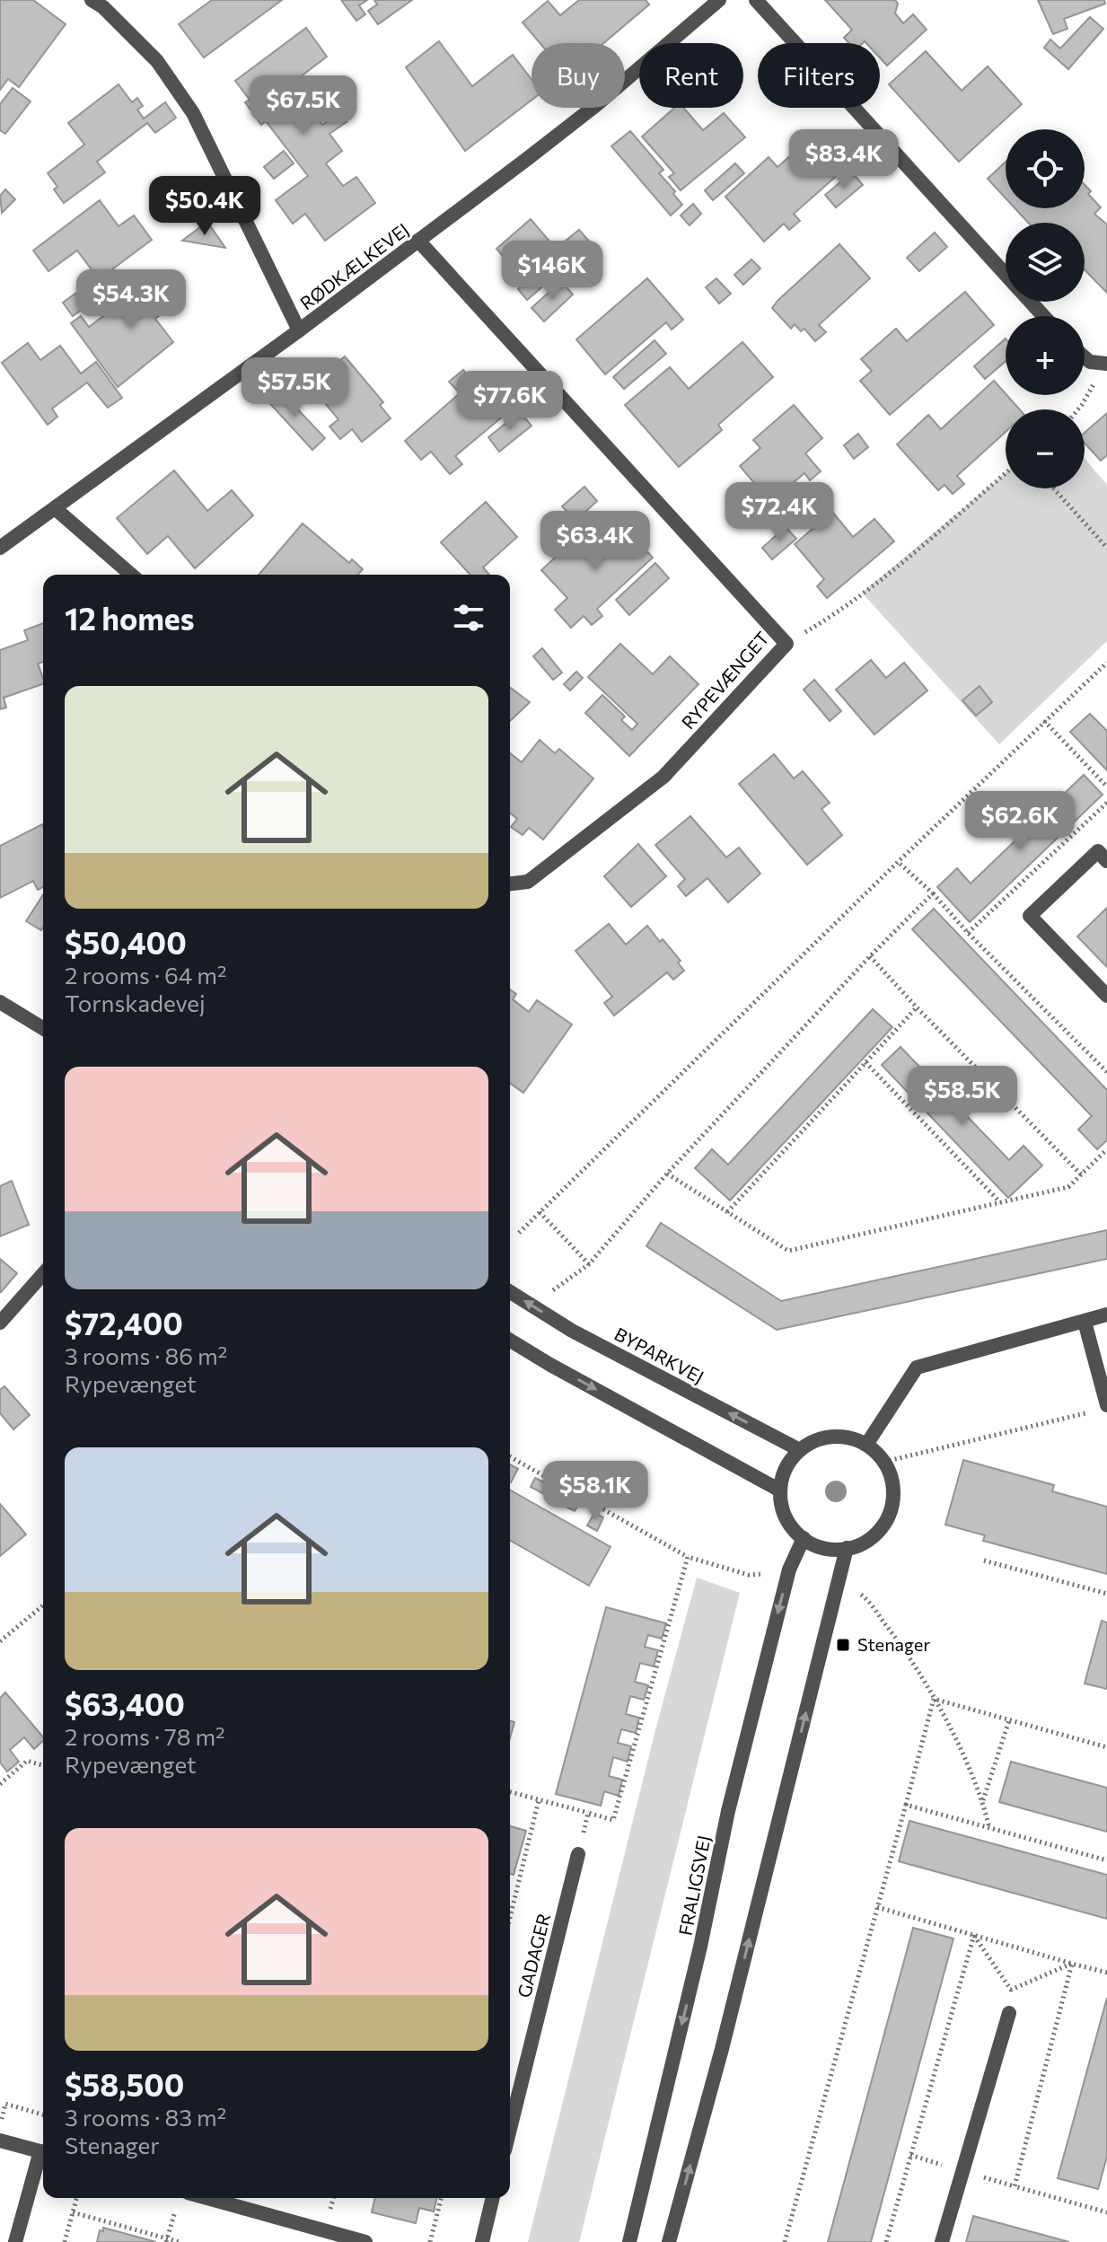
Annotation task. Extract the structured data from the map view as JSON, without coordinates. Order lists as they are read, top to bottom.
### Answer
{
  "streets": {
    "street": [
      "RØDKÆLKEVEJ",
      "RYPEVÆNGET",
      "BYPARKVEJ",
      "FRALIGSVEJ",
      "GADAGER"
    ]
  },
  "crossings": [
    ["RØDKÆLKEVEJ", "RYPEVÆNGET"],
    ["BYPARKVEJ", "FRALIGSVEJ"]
  ],
  "places": {
    "transit": ["Stenager"]
  },
  "page": {
    "chip": ["Buy", "Rent", "Filters"],
    "price": [
      "$67.5K",
      "$83.4K",
      "$50.4K",
      "$146K",
      "$54.3K",
      "$57.5K",
      "$77.6K",
      "$72.4K",
      "$63.4K",
      "$62.6K",
      "$58.5K",
      "$58.1K"
    ],
    "map_buttons": ["+", "−"],
    "heading": "12 homes",
    "list": [
      {
        "name": "$50,400",
        "note": "2 rooms · 64 m² · Tornskadevej"
      },
      {
        "name": "$72,400",
        "note": "3 rooms · 86 m² · Rypevænget"
      },
      {
        "name": "$63,400",
        "note": "2 rooms · 78 m² · Rypevænget"
      },
      {
        "name": "$58,500",
        "note": "3 rooms · 83 m² · Stenager"
      }
    ]
  }
}
